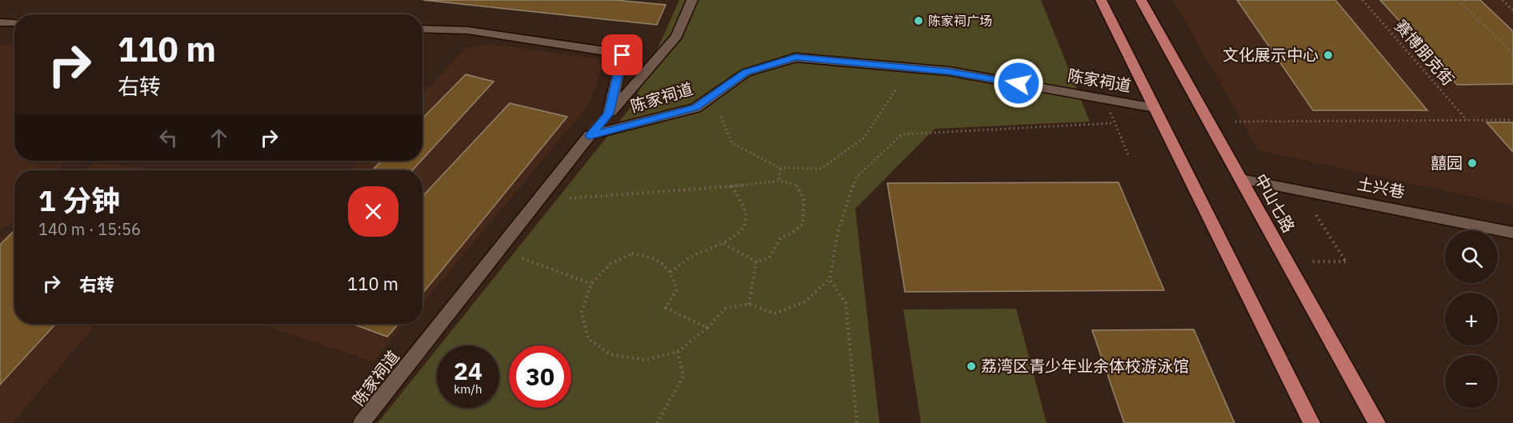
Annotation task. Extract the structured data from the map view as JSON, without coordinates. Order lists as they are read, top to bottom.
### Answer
{
  "streets": {
    "main road": ["中山七路"],
    "street": ["陈家祠道", "土兴巷"],
    "path": ["赛博朋克街"]
  },
  "crossings": [
    ["土兴巷", "中山七路"]
  ],
  "places": [
    "陈家祠广场",
    "文化展示中心",
    "囍园",
    "荔湾区青少年业余体校游泳馆"
  ],
  "page": {
    "turn": ["110 m", "右转"],
    "heading": ["1 分钟", "140 m · 15:56"],
    "map_buttons": ["+", "−"],
    "list": [
      {
        "name": "右转",
        "value": "110 m"
      }
    ],
    "speed": "24 km/h",
    "limit": "30"
  }
}
